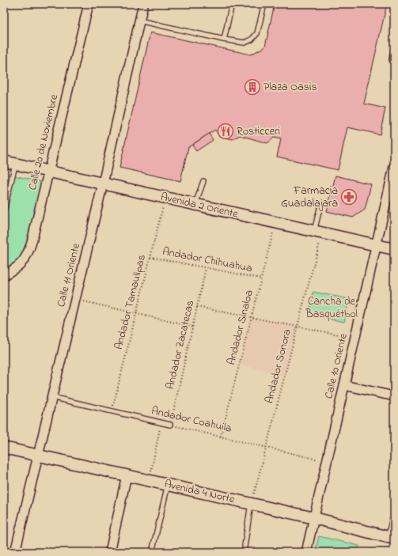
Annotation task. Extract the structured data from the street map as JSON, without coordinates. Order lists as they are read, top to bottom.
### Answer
{
  "streets": {
    "street": [
      "Calle 20 de Noviembre",
      "Avenida 2 Oriente",
      "Calle 11 Oriente",
      "Calle 10 Oriente",
      "Avenida 4 Norte"
    ],
    "lane": ["Andador Coahuila"],
    "path": [
      "Andador Chihuahua",
      "Andador Tamaulipas",
      "Andador Sinaloa",
      "Andador Zacatecas",
      "Andador Sonora"
    ]
  },
  "crossings": [
    ["Calle 20 de Noviembre", "Avenida 2 Oriente"],
    ["Avenida 2 Oriente", "Calle 11 Oriente"],
    ["Avenida 2 Oriente", "Andador Tamaulipas"],
    ["Avenida 2 Oriente", "Andador Sinaloa"],
    ["Avenida 2 Oriente", "Andador Sonora"],
    ["Avenida 2 Oriente", "Calle 10 Oriente"],
    ["Andador Chihuahua", "Andador Tamaulipas"],
    ["Andador Chihuahua", "Andador Sinaloa"],
    ["Andador Chihuahua", "Andador Zacatecas"],
    ["Calle 11 Oriente", "Andador Coahuila"],
    ["Calle 11 Oriente", "Avenida 4 Norte"],
    ["Andador Tamaulipas", "Andador Coahuila"],
    ["Andador Sinaloa", "Andador Coahuila"],
    ["Andador Zacatecas", "Andador Coahuila"],
    ["Andador Sonora", "Andador Coahuila"],
    ["Andador Sonora", "Avenida 4 Norte"],
    ["Calle 10 Oriente", "Andador Coahuila"],
    ["Calle 10 Oriente", "Avenida 4 Norte"]
  ],
  "parks": ["Cancha de Basquétbol"],
  "places": {
    "building": ["Plaza Oasis"],
    "restaurant": ["Rosticceri"],
    "pharmacy": ["Farmacia Guadalajara"]
  }
}
